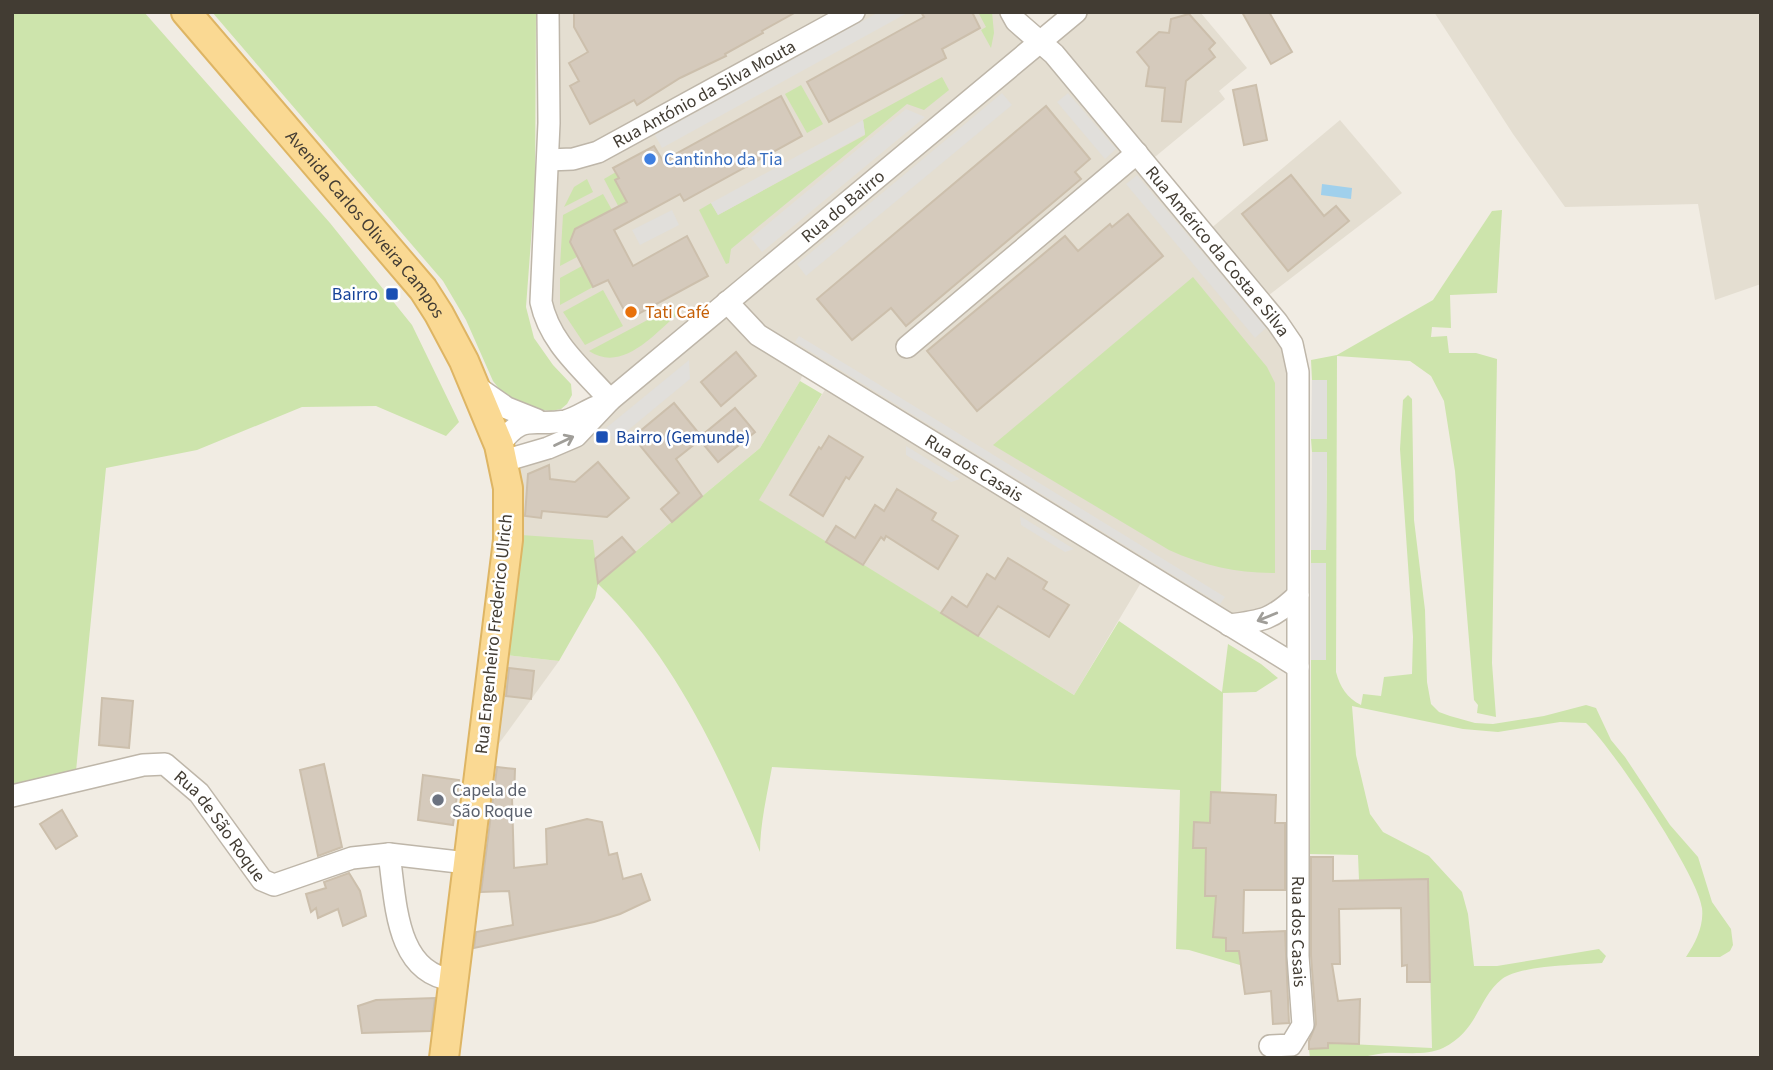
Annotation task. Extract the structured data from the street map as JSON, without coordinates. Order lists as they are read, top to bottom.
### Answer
{
  "streets": {
    "main road": ["Avenida Carlos Oliveira Campos", "Rua Engenheiro Frederico Ulrich"],
    "street": [
      "Rua António da Silva Mouta",
      "Rua do Bairro",
      "Rua Américo da Costa e Silva",
      "Rua dos Casais",
      "Rua de São Roque"
    ]
  },
  "crossings": [
    ["Rua do Bairro", "Avenida Carlos Oliveira Campos"],
    ["Rua do Bairro", "Rua Américo da Costa e Silva"],
    ["Rua do Bairro", "Rua dos Casais"],
    ["Rua do Bairro", "Rua Engenheiro Frederico Ulrich"],
    ["Avenida Carlos Oliveira Campos", "Rua Engenheiro Frederico Ulrich"],
    ["Rua Américo da Costa e Silva", "Rua dos Casais"],
    ["Rua Engenheiro Frederico Ulrich", "Rua de São Roque"]
  ],
  "places": {
    "other": ["Cantinho da Tia", "Tati Café", "Capela de São Roque"],
    "transit": ["Bairro", "Bairro (Gemunde)"]
  }
}
